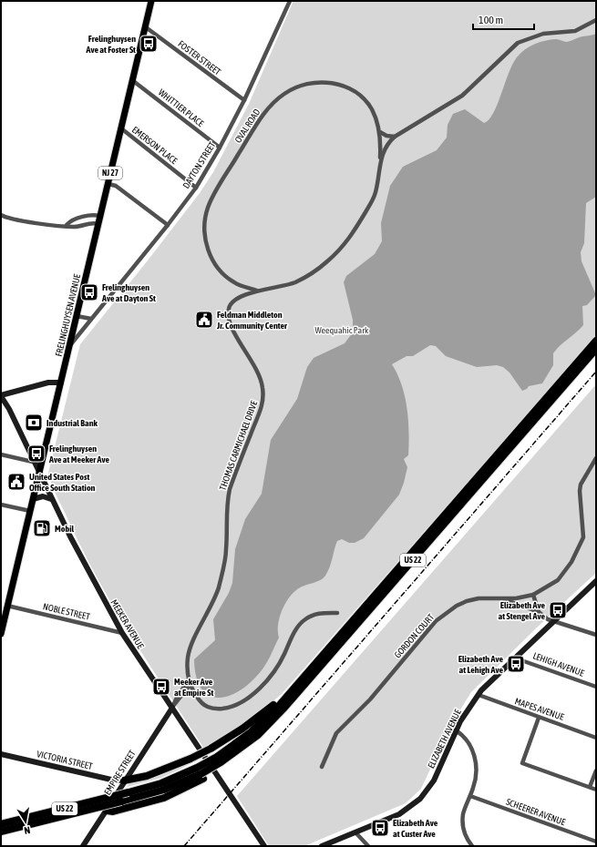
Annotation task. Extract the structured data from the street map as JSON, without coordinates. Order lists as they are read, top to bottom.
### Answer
{
  "streets": {
    "highway": ["US 22"],
    "main road": [
      "NJ 27",
      "FRELINGHUYSEN AVENUE",
      "MEEKER AVENUE",
      "ELIZABETH AVENUE",
      "VICTORIA STREET",
      "EMPIRE STREET"
    ],
    "street": [
      "FOSTER STREET",
      "WHITTIER PLACE",
      "OVAL ROAD",
      "EMERSON PLACE",
      "DAYTON STREET",
      "THOMAS CARMICHAEL DRIVE",
      "NOBLE STREET",
      "GORDON COURT",
      "LEHIGH AVENUE",
      "MAPES AVENUE",
      "SCHEERER AVENUE"
    ]
  },
  "crossings": [
    ["FOSTER STREET", "DAYTON STREET"],
    ["FOSTER STREET", "FRELINGHUYSEN AVENUE"],
    ["WHITTIER PLACE", "DAYTON STREET"],
    ["WHITTIER PLACE", "FRELINGHUYSEN AVENUE"],
    ["OVAL ROAD", "THOMAS CARMICHAEL DRIVE"],
    ["EMERSON PLACE", "DAYTON STREET"],
    ["EMERSON PLACE", "FRELINGHUYSEN AVENUE"],
    ["DAYTON STREET", "FRELINGHUYSEN AVENUE"],
    ["FRELINGHUYSEN AVENUE", "NOBLE STREET"],
    ["FRELINGHUYSEN AVENUE", "MEEKER AVENUE"],
    ["NOBLE STREET", "MEEKER AVENUE"],
    ["MEEKER AVENUE", "EMPIRE STREET"],
    ["LEHIGH AVENUE", "ELIZABETH AVENUE"],
    ["MAPES AVENUE", "ELIZABETH AVENUE"],
    ["VICTORIA STREET", "EMPIRE STREET"]
  ],
  "parks": ["Weequahic Park"],
  "places": {
    "bus stop": [
      "Frelinghuysen Ave at Foster St",
      "Frelinghuysen Ave at Dayton St",
      "Frelinghuysen Ave at Meeker Ave",
      "Elizabeth Ave at Stengel Ave",
      "Elizabeth Ave at Lehigh Ave",
      "Meeker Ave at Empire St",
      "Elizabeth Ave at Custer Ave"
    ],
    "public building": ["Feldman Middleton Jr. Community Center", "United States Post Office South Station"],
    "bank": ["Industrial Bank"],
    "fuel station": ["Mobil"]
  },
  "scale_bar": "100 m",
  "north": "bottom"
}
